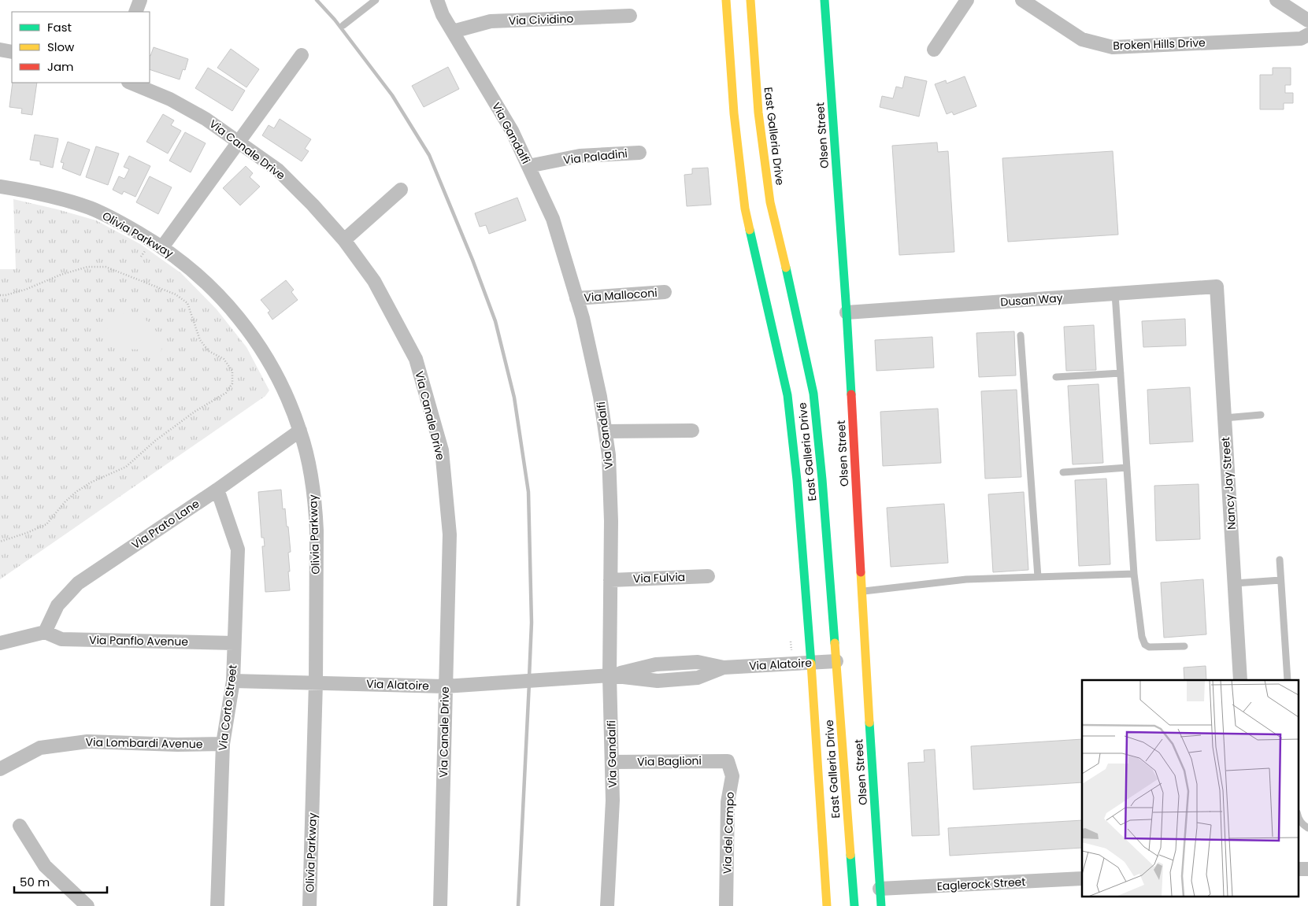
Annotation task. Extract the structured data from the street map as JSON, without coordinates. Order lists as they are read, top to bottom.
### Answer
{
  "streets": {
    "main road": ["Olsen Street", "East Galleria Drive"],
    "street": [
      "Via Cividino",
      "Broken Hills Drive",
      "Via Gandalfi",
      "Via Canale Drive",
      "Via Paladini",
      "Olivia Parkway",
      "Via Malloconi",
      "Dusan Way",
      "Nancy Jay Street",
      "Via Prato Lane",
      "Via Fulvia",
      "Via Panflo Avenue",
      "Via Alatoire",
      "Via Corto Street",
      "Via Lombardi Avenue",
      "Via Baglioni",
      "Via del Campo",
      "Eaglerock Street"
    ]
  },
  "crossings": [
    ["Via Cividino", "Via Gandalfi"],
    ["Via Gandalfi", "Via Paladini"],
    ["Via Gandalfi", "Via Malloconi"],
    ["Via Gandalfi", "Via Fulvia"],
    ["Via Gandalfi", "Via Alatoire"],
    ["Via Gandalfi", "Via Baglioni"],
    ["Olsen Street", "Dusan Way"],
    ["Olsen Street", "Eaglerock Street"],
    ["East Galleria Drive", "Via Alatoire"],
    ["Via Canale Drive", "Via Alatoire"],
    ["Olivia Parkway", "Via Prato Lane"],
    ["Olivia Parkway", "Via Alatoire"],
    ["Dusan Way", "Nancy Jay Street"],
    ["Via Prato Lane", "Via Panflo Avenue"],
    ["Via Prato Lane", "Via Corto Street"],
    ["Via Panflo Avenue", "Via Corto Street"],
    ["Via Alatoire", "Via Corto Street"],
    ["Via Corto Street", "Via Lombardi Avenue"],
    ["Via Baglioni", "Via del Campo"]
  ],
  "legend": ["Fast", "Slow", "Jam"],
  "scale_bar": "50 m"
}
